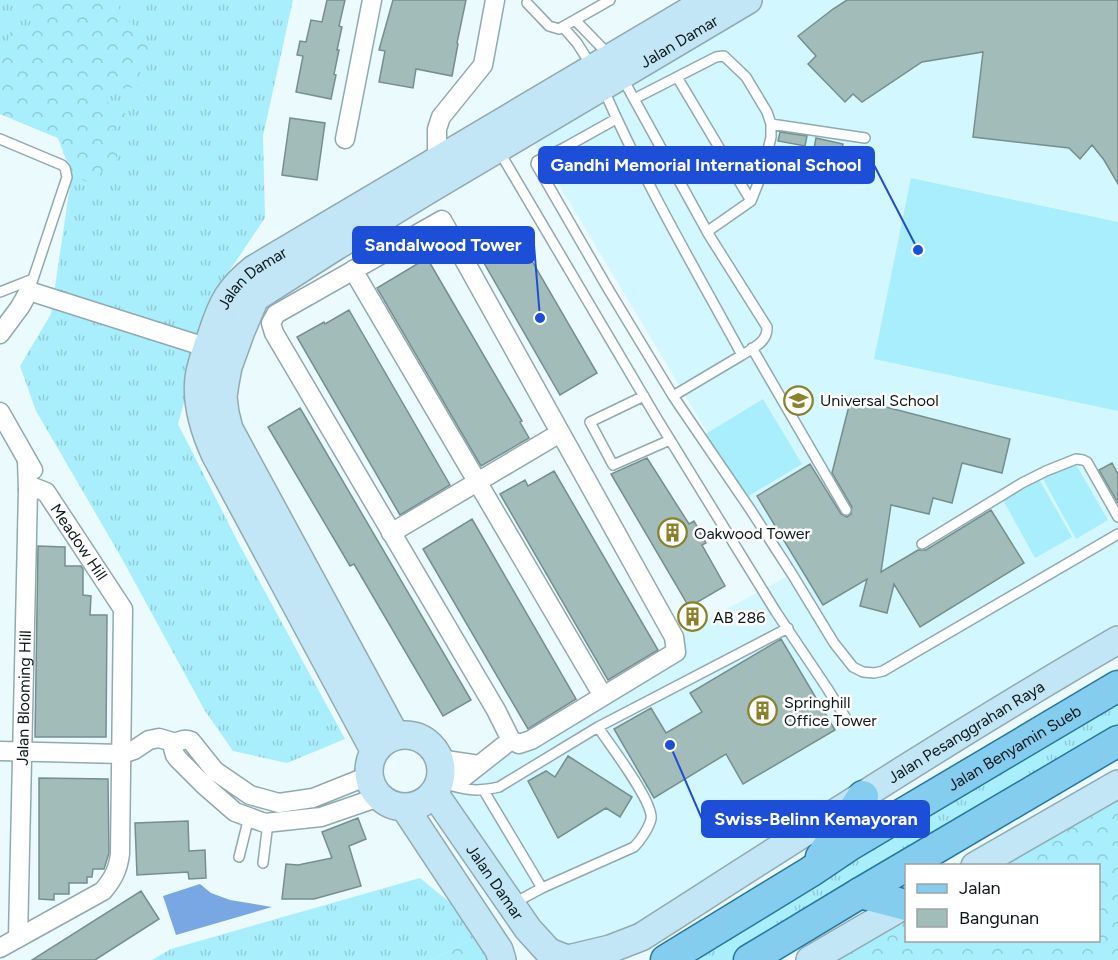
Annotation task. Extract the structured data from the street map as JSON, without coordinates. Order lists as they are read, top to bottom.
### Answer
{
  "streets": {
    "main road": ["Jalan Benyamin Sueb"],
    "street": [
      "Jalan Damar",
      "Meadow Hill",
      "Jalan Blooming Hill",
      "Jalan Pesanggrahan Raya"
    ]
  },
  "crossings": [
    ["Jalan Damar", "Jalan Pesanggrahan Raya"],
    ["Meadow Hill", "Jalan Blooming Hill"]
  ],
  "places": {
    "other": ["Gandhi Memorial International School", "Sandalwood Tower", "Swiss-Belinn Kemayoran"],
    "school or university": ["Universal School"],
    "building": ["Oakwood Tower", "AB 286", "Springhill Office Tower"]
  },
  "legend": ["Jalan", "Bangunan"]
}
